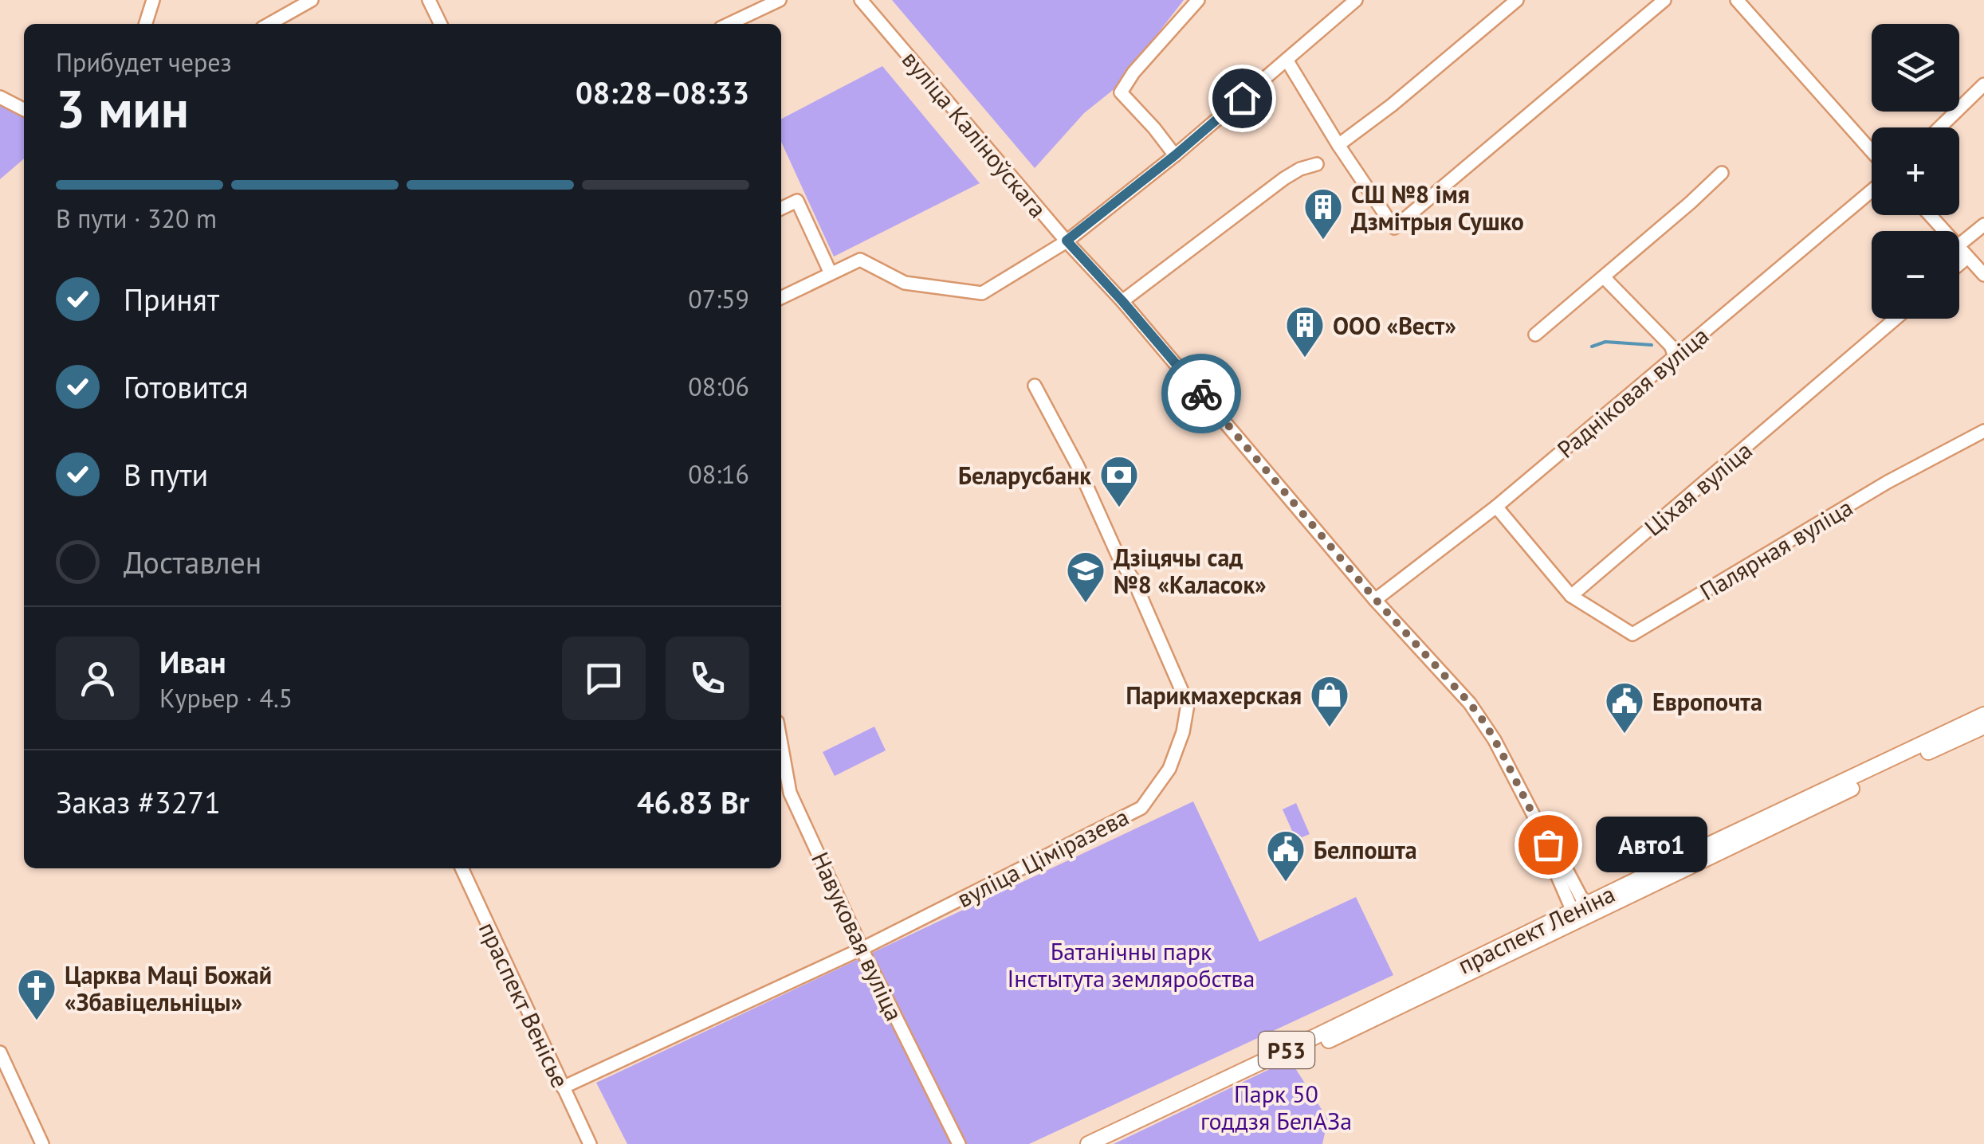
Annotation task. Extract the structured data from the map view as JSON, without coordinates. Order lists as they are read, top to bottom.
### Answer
{
  "streets": {
    "main road": ["праспект Леніна", "Р53"],
    "street": [
      "вуліца Каліноўскага",
      "Радніковая вуліца",
      "Ціхая вуліца",
      "Палярная вуліца",
      "вуліца Ціміразева",
      "Навуковая вуліца",
      "праспект Венісье"
    ]
  },
  "crossings": [
    ["вуліца Каліноўскага", "Радніковая вуліца"],
    ["вуліца Каліноўскага", "праспект Леніна"],
    ["Ціхая вуліца", "Палярная вуліца"],
    ["вуліца Ціміразева", "Навуковая вуліца"],
    ["вуліца Ціміразева", "праспект Венісье"]
  ],
  "parks": ["Батанічны парк Інстытута земляробства", "Парк 50 годдзя БелАЗа"],
  "places": {
    "building": ["СШ №8 імя Дзмітрыя Сушко", "ООО «Вест»"],
    "bank": ["Беларусбанк"],
    "school or university": ["Дзіцячы сад №8 «Каласок»"],
    "shop": ["Парикмахерская"],
    "public building": ["Европочта", "Белпошта"],
    "other": ["Авто1"],
    "church": ["Царква Маці Божай «Збавіцельніцы»"]
  },
  "page": {
    "map_buttons": ["+", "−"],
    "heading": ["3 мин", "Прибудет через", "08:28–08:33"],
    "panel": [
      "Иван",
      "Курьер · 4.5",
      "Заказ #3271",
      "46.83 Br"
    ],
    "bar": "В пути · 320 m",
    "list": [
      ["Принят", "07:59"],
      ["Готовится", "08:06"],
      ["В пути", "08:16"],
      "Доставлен"
    ],
    "bubble": "Авто1"
  }
}
